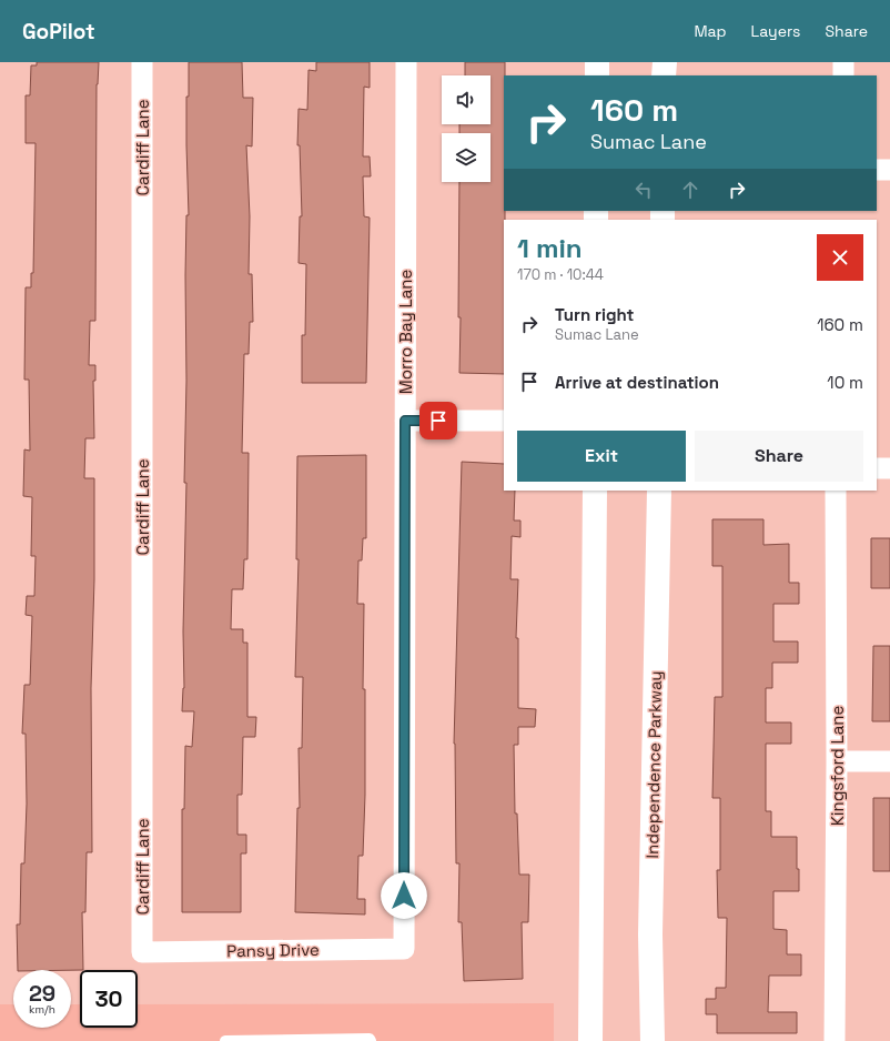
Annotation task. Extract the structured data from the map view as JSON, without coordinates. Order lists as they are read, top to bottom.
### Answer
{
  "streets": {
    "main road": ["Independence Parkway"],
    "street": [
      "Cardiff Lane",
      "Morro Bay Lane",
      "Kingsford Lane",
      "Pansy Drive"
    ]
  },
  "crossings": [
    ["Cardiff Lane", "Pansy Drive"],
    ["Morro Bay Lane", "Pansy Drive"]
  ],
  "page": {
    "header": "GoPilot",
    "nav": ["Map", "Layers", "Share"],
    "turn": ["160 m", "Sumac Lane"],
    "heading": ["1 min", "170 m · 10:44"],
    "list": [
      {
        "name": "Turn right",
        "note": "Sumac Lane",
        "value": "160 m"
      },
      {
        "name": "Arrive at destination",
        "value": "10 m"
      }
    ],
    "buttons": ["Exit", "Share"],
    "speed": "29 km/h",
    "limit": "30"
  }
}
